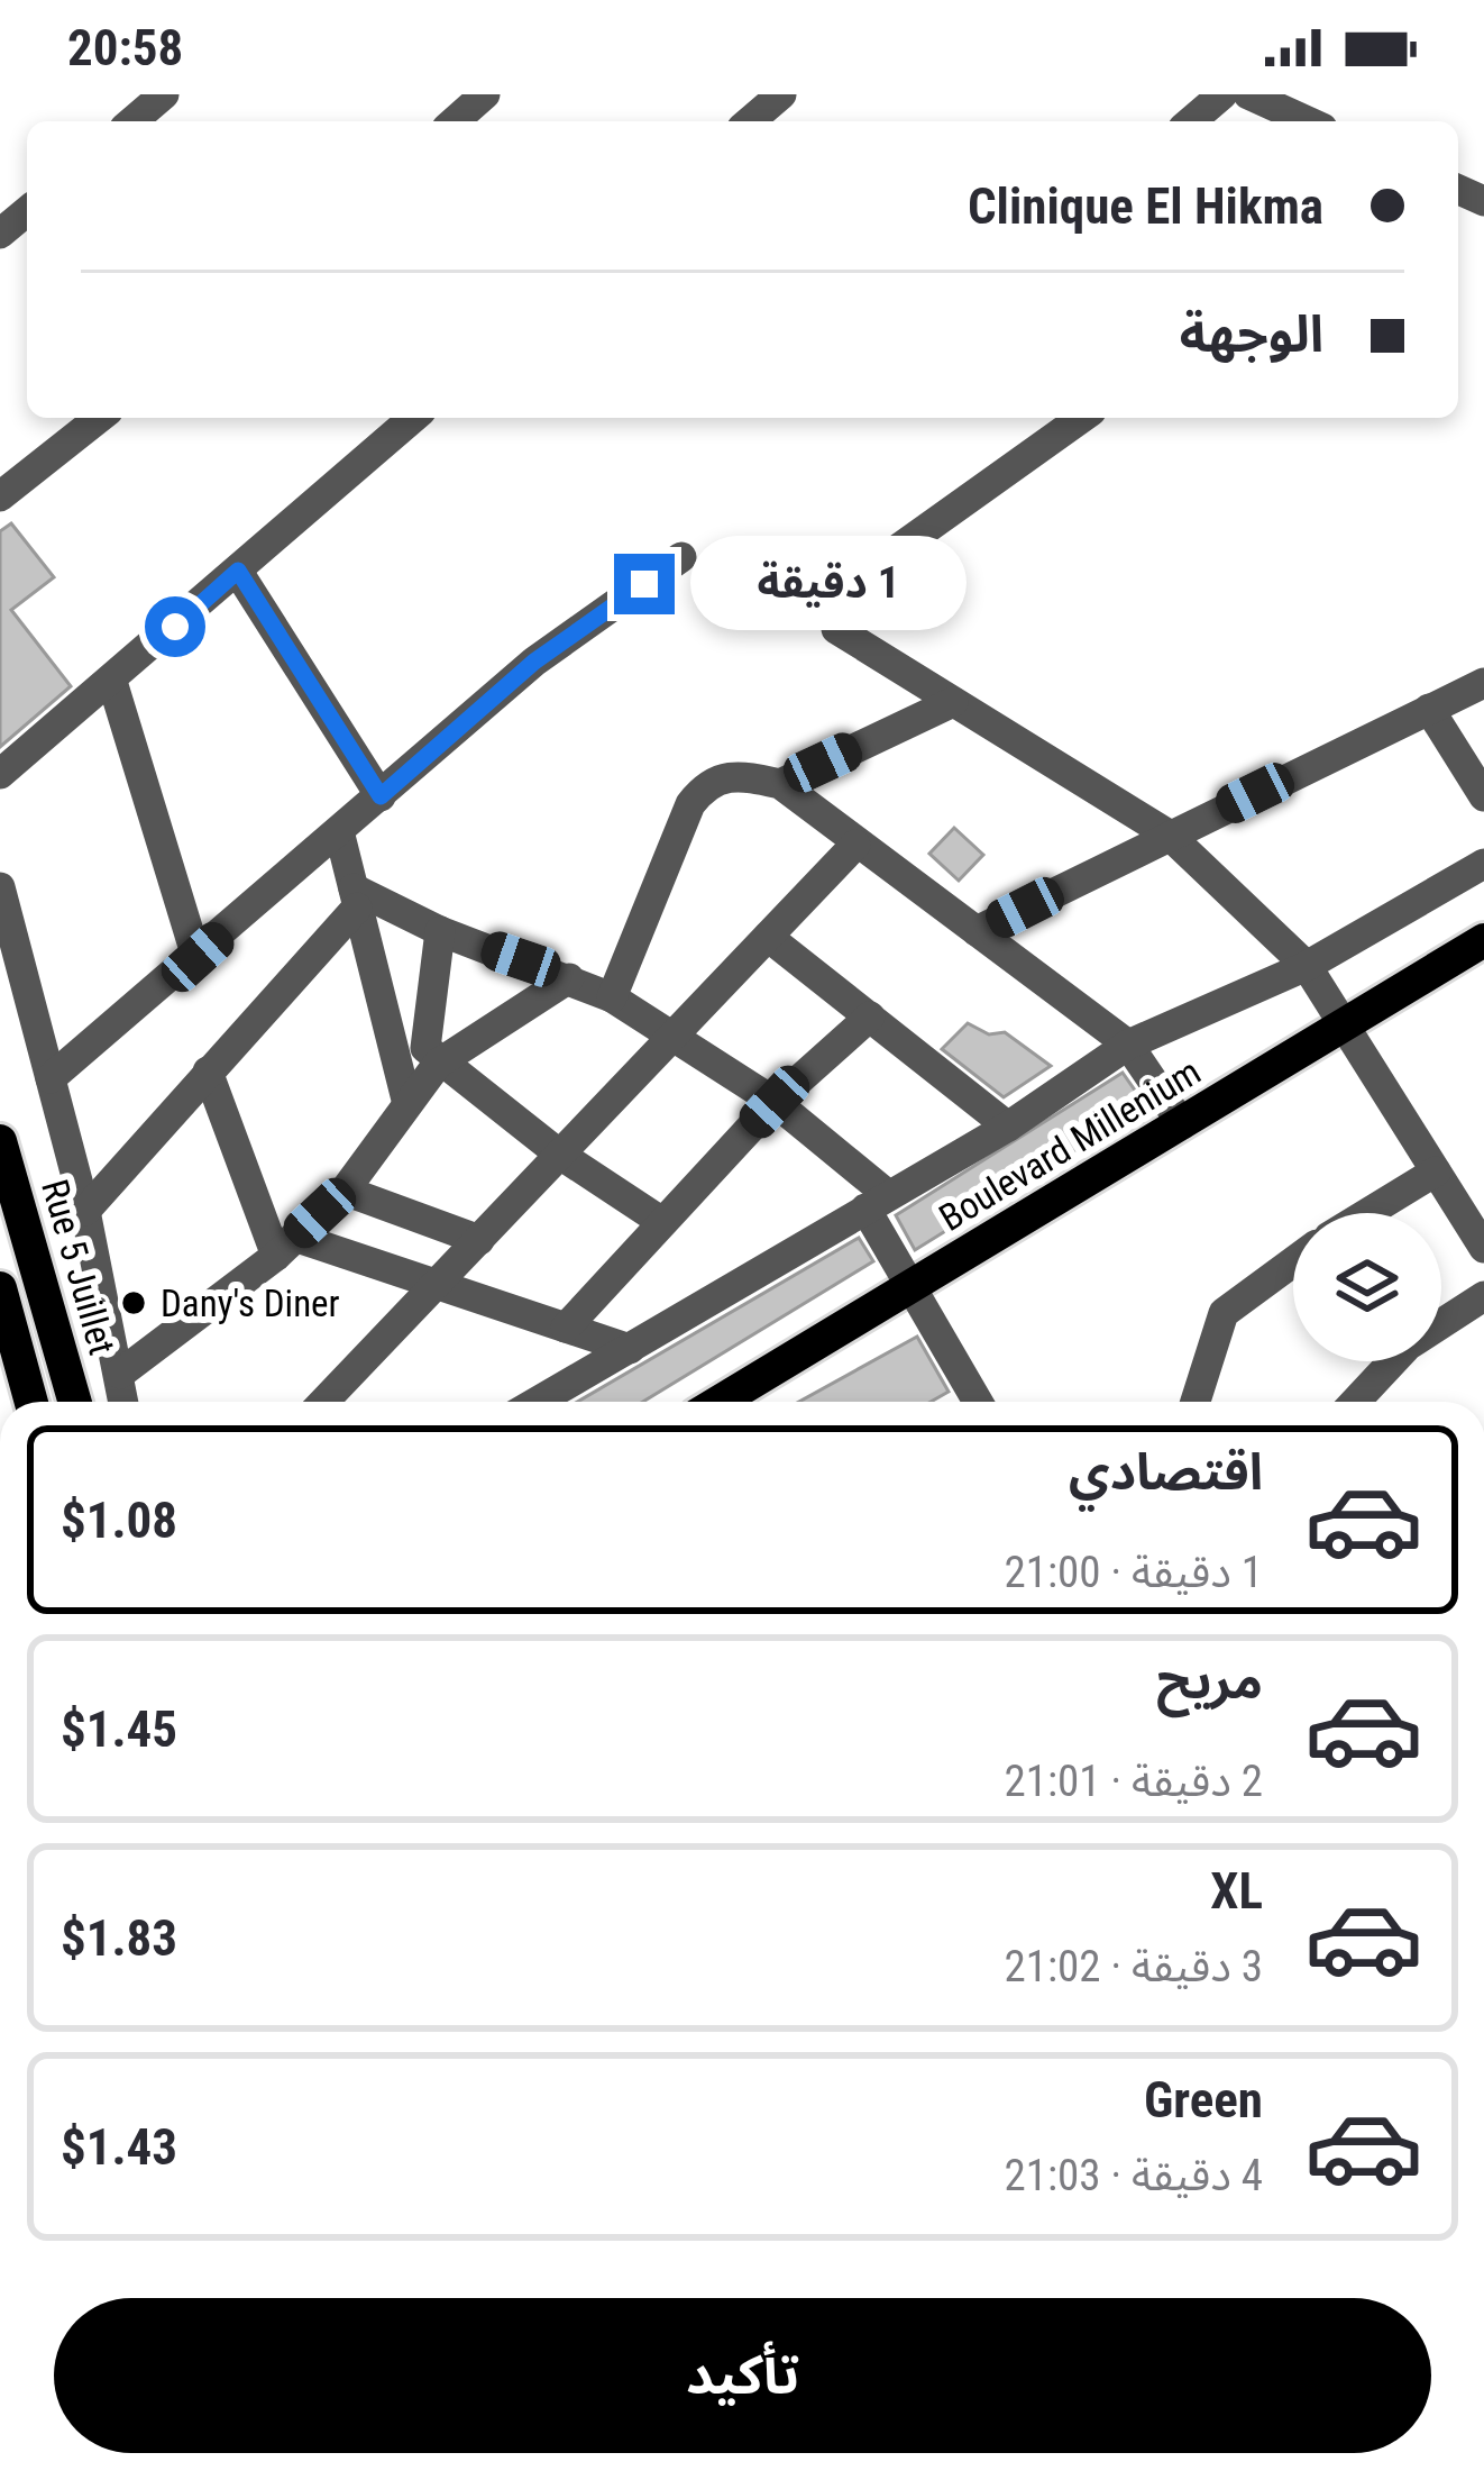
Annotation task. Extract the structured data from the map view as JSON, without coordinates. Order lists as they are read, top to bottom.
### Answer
{
  "streets": {
    "main road": ["Boulevard Millenium", "Rue 5 Juillet"]
  },
  "places": ["Dany's Diner"],
  "page": {
    "status": "20:58",
    "banner": ["Clinique El Hikma", "الوجهة"],
    "bubble": "1 دقيقة",
    "list": [
      {
        "name": "اقتصادي",
        "note": "1 دقيقة · 21:00",
        "value": "$1.08"
      },
      {
        "name": "مريح",
        "note": "2 دقيقة · 21:01",
        "value": "$1.45"
      },
      {
        "name": "XL",
        "note": "3 دقيقة · 21:02",
        "value": "$1.83"
      },
      {
        "name": "Green",
        "note": "4 دقيقة · 21:03",
        "value": "$1.43"
      }
    ],
    "buttons": "تأكيد"
  }
}
